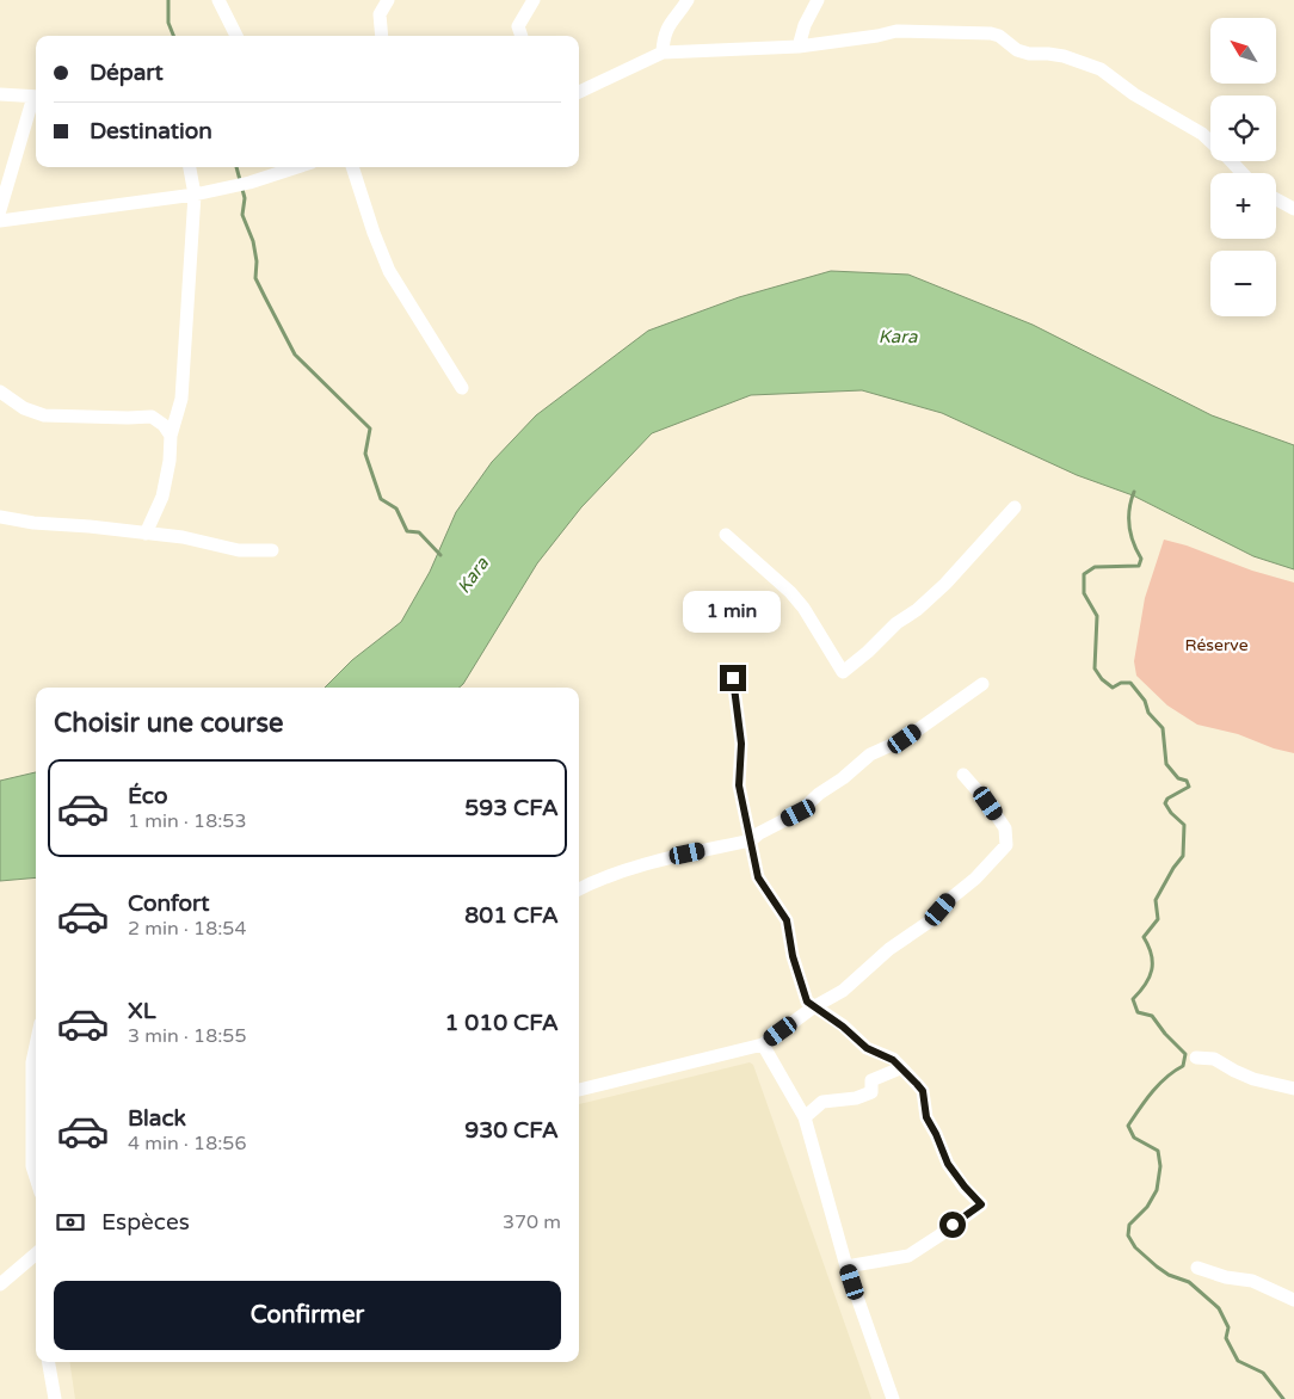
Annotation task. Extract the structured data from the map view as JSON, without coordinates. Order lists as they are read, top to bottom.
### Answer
{
  "water": ["Kara"],
  "parks": ["Réserve"],
  "north": "top left",
  "page": {
    "map_buttons": ["+", "−"],
    "banner": ["Départ", "Destination"],
    "bubble": "1 min",
    "heading": "Choisir une course",
    "list": [
      {
        "name": "Éco",
        "note": "1 min · 18:53",
        "value": "593 CFA"
      },
      {
        "name": "Confort",
        "note": "2 min · 18:54",
        "value": "801 CFA"
      },
      {
        "name": "XL",
        "note": "3 min · 18:55",
        "value": "1 010 CFA"
      },
      {
        "name": "Black",
        "note": "4 min · 18:56",
        "value": "930 CFA"
      }
    ],
    "pay": ["Espèces", "370 m"],
    "buttons": "Confirmer"
  }
}
